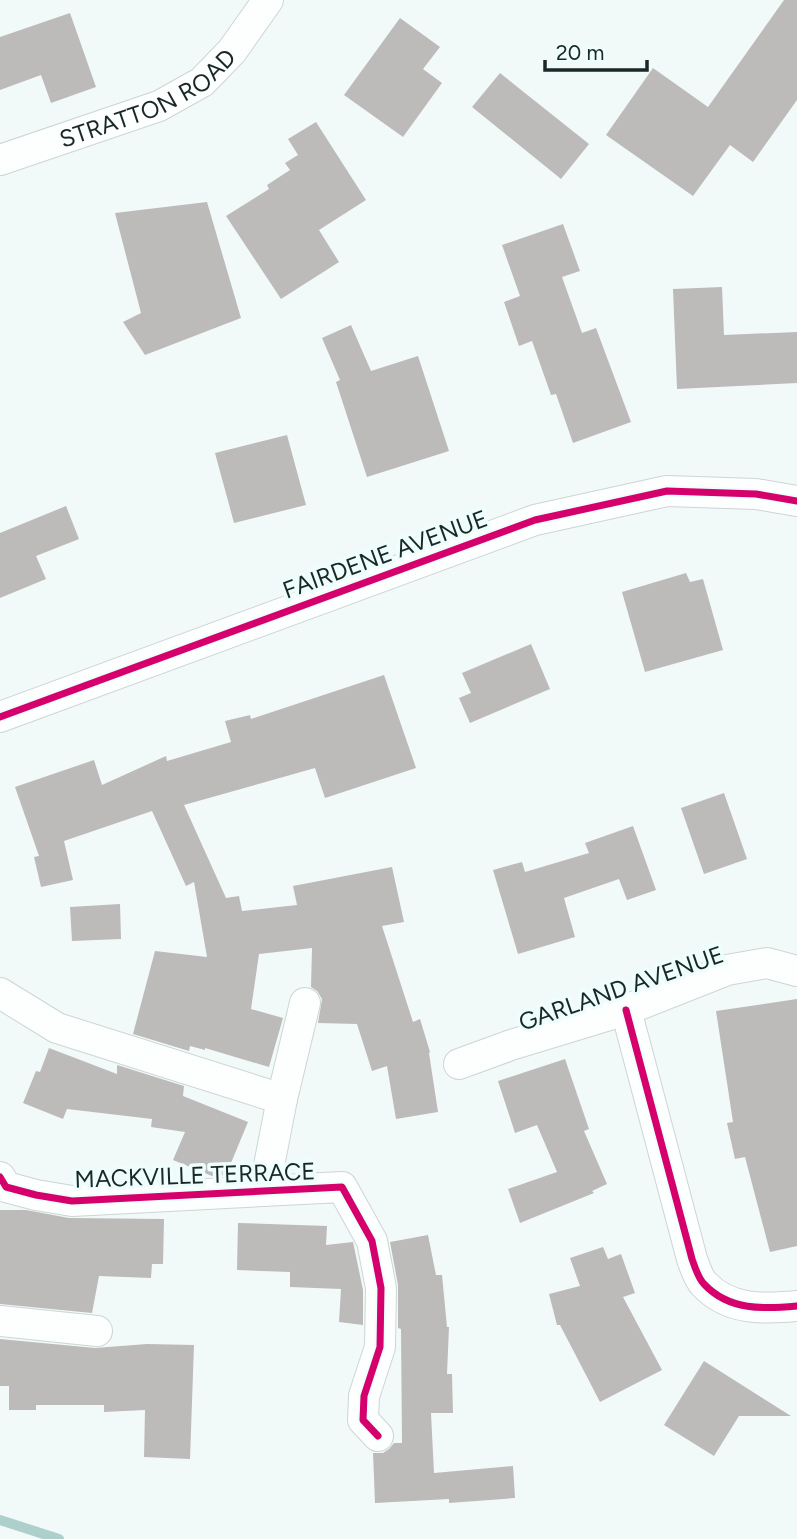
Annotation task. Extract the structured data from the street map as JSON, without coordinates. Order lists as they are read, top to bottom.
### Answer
{
  "streets": {
    "street": [
      "STRATTON ROAD",
      "FAIRDENE AVENUE",
      "GARLAND AVENUE",
      "MACKVILLE TERRACE"
    ]
  },
  "scale_bar": "20 m"
}
